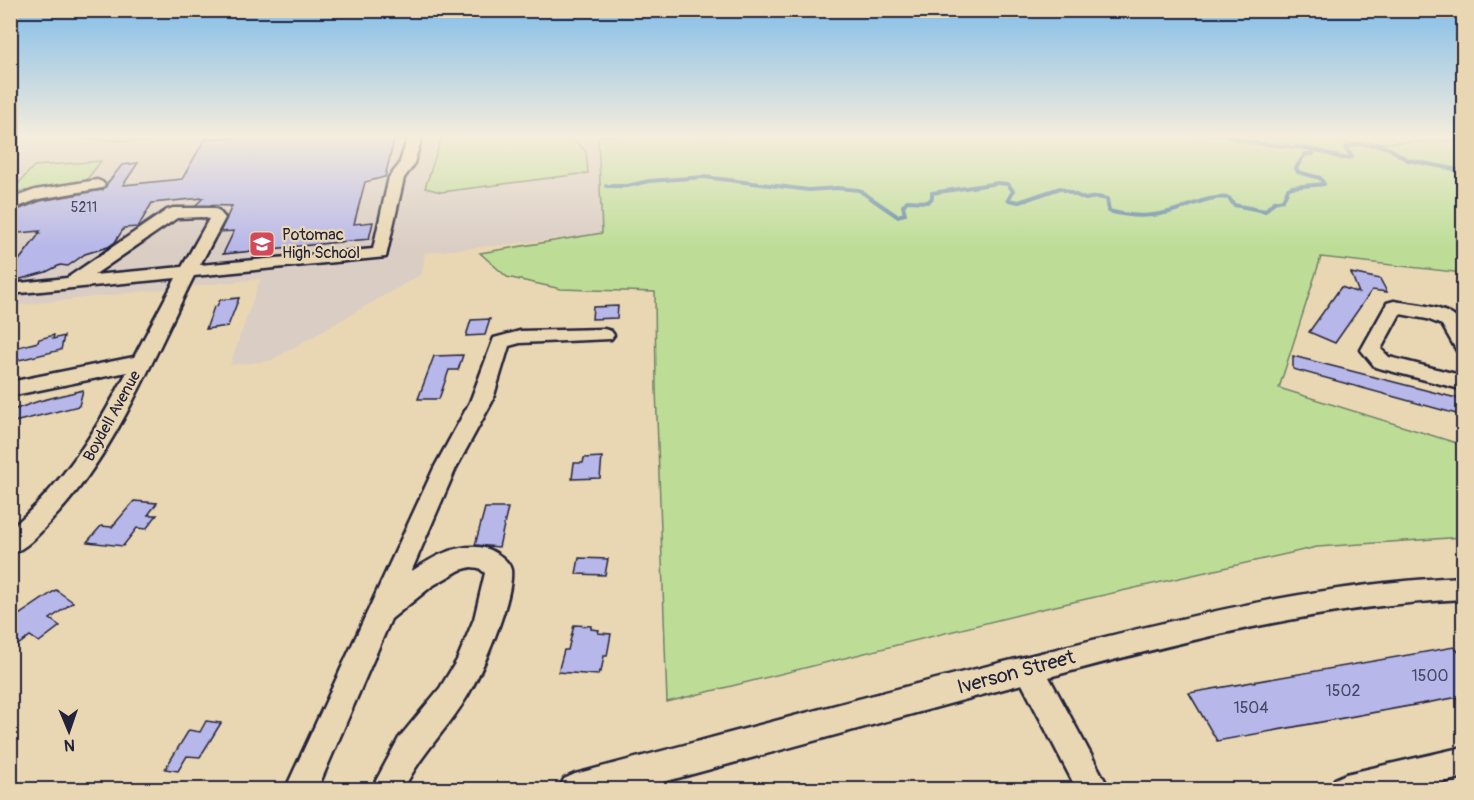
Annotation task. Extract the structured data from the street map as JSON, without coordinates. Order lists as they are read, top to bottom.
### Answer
{
  "streets": {
    "street": ["Boydell Avenue", "Iverson Street"]
  },
  "places": {
    "school or university": ["Potomac High School"]
  },
  "house_numbers": [
    "5211",
    "1500",
    "1502",
    "1504"
  ],
  "north": "bottom"
}
